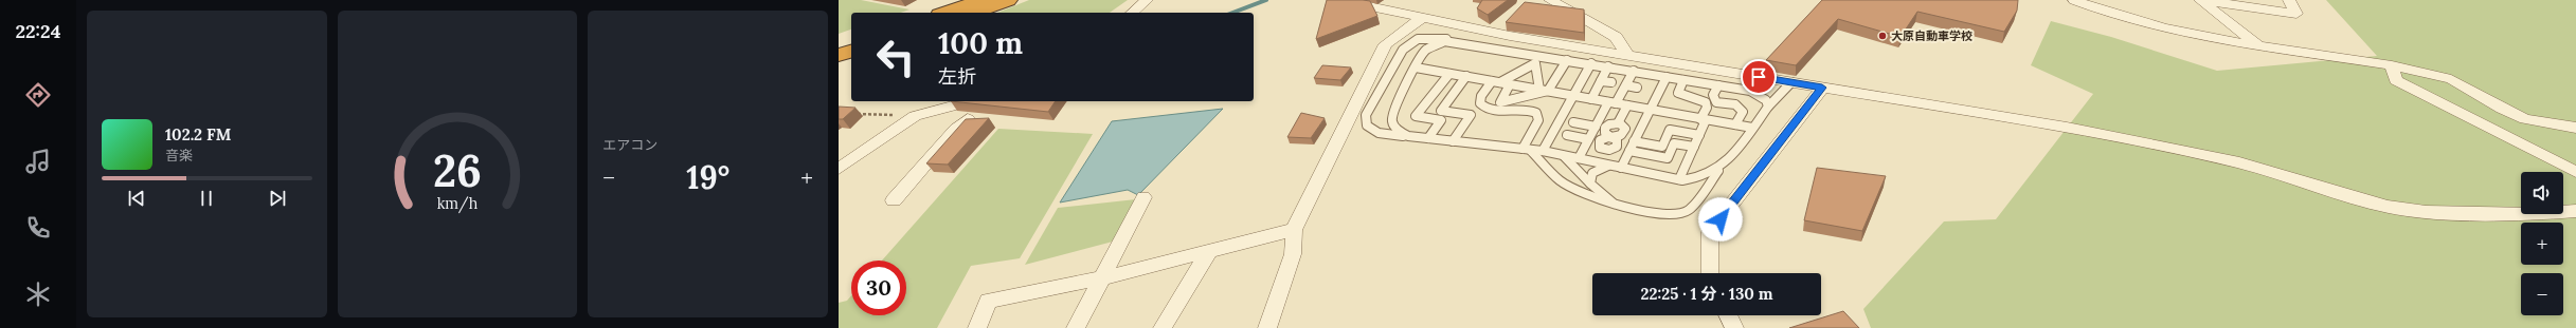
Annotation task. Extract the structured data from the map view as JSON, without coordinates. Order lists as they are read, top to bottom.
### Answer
{
  "places": ["大原自動車学校"],
  "page": {
    "tabs": "22:24",
    "tile": "エアコン",
    "turn": ["100 m", "左折"],
    "song": ["102.2 FM", "音楽"],
    "heat": ["−", "19°", "+"],
    "map_buttons": ["+", "−"],
    "limit": "30",
    "trip": "22:25 · 1 分 · 130 m",
    "gauge": ["26", "km/h"]
  }
}
